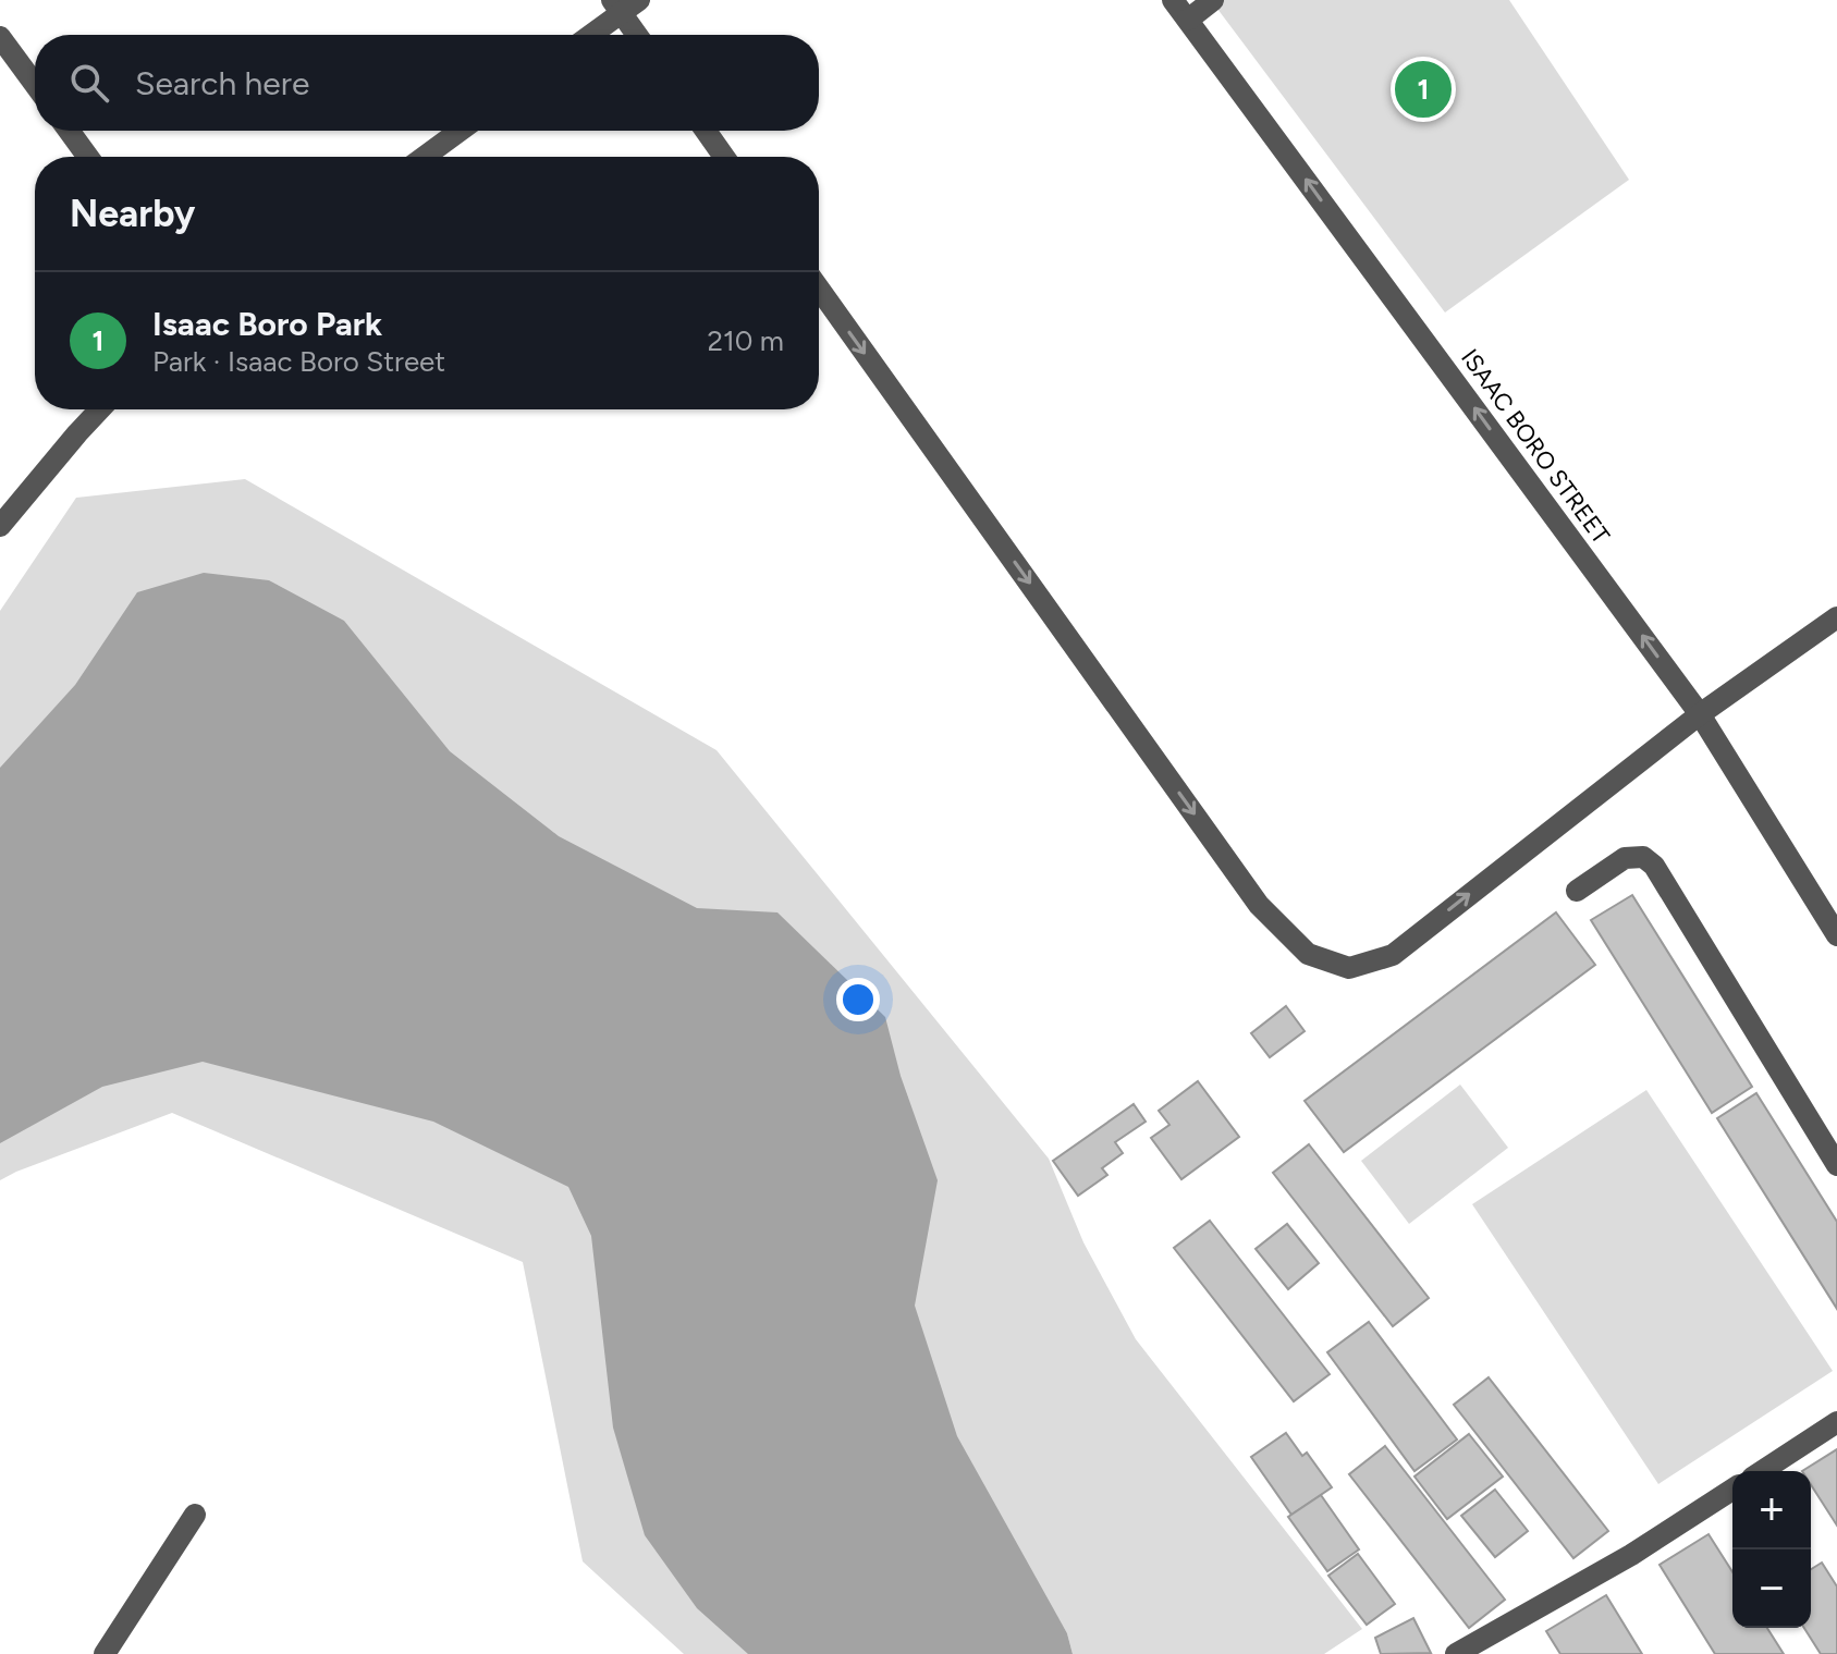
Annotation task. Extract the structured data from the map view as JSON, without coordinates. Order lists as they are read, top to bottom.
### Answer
{
  "streets": {
    "street": ["ISAAC BORO STREET"]
  },
  "one_way": ["ISAAC BORO STREET"],
  "page": {
    "search": "Search here",
    "pins": "1",
    "heading": "Nearby",
    "list": [
      {
        "mark": "1",
        "name": "Isaac Boro Park",
        "note": "Park · Isaac Boro Street",
        "value": "210 m"
      }
    ],
    "map_buttons": ["+", "−"]
  }
}
